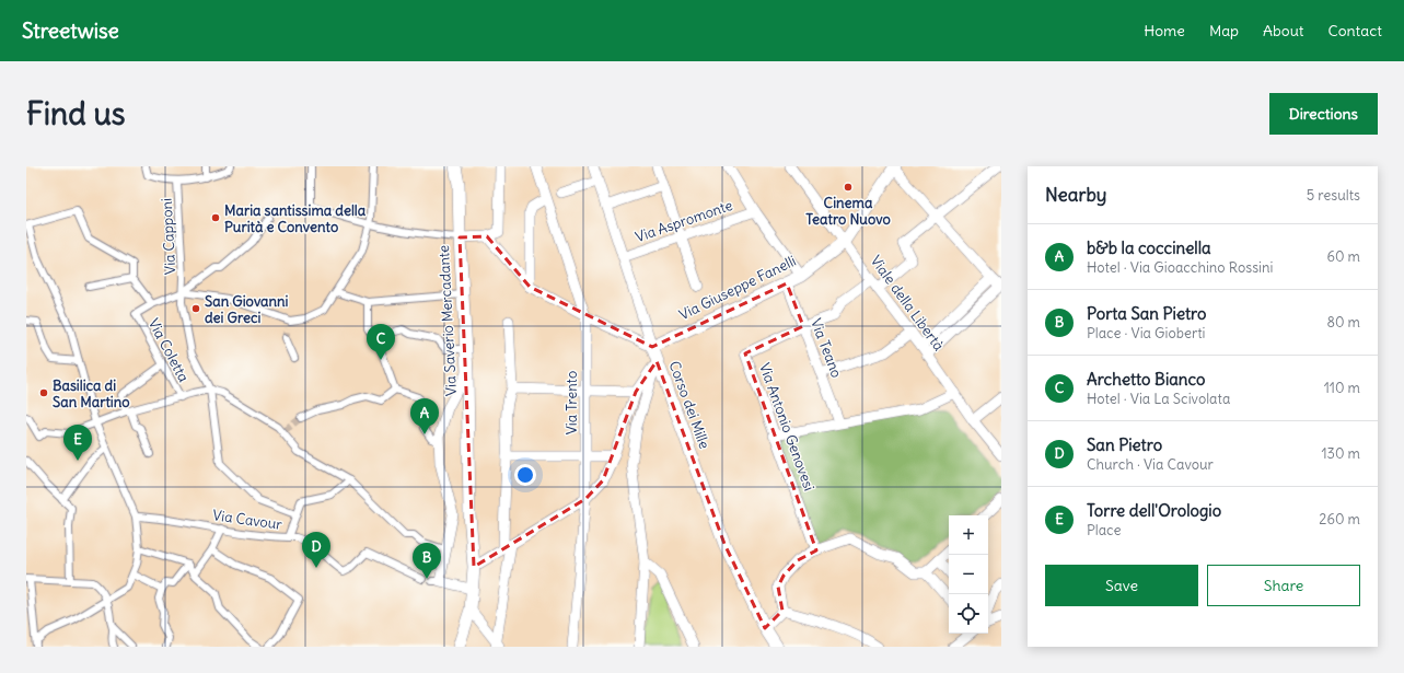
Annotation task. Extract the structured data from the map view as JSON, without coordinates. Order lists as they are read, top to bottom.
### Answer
{
  "streets": {
    "street": [
      "Via Aspromonte",
      "Via Capponi",
      "Via Giuseppe Fanelli",
      "Viale della Libertà",
      "Via Saverio Mercadante",
      "Via Teano",
      "Via Coletta",
      "Via Trento",
      "Corso dei Mille",
      "Via Antonio Genovesi",
      "Via Cavour"
    ]
  },
  "crossings": [
    ["Via Aspromonte", "Corso dei Mille"],
    ["Via Giuseppe Fanelli", "Viale della Libertà"],
    ["Via Giuseppe Fanelli", "Via Teano"],
    ["Via Giuseppe Fanelli", "Corso dei Mille"],
    ["Viale della Libertà", "Via Antonio Genovesi"],
    ["Via Teano", "Via Antonio Genovesi"]
  ],
  "places": [
    "Cinema Teatro Nuovo",
    "Maria santissima della Purità e Convento",
    "San Giovanni dei Greci",
    "Basilica di San Martino"
  ],
  "page": {
    "header": "Streetwise",
    "nav": [
      "Home",
      "Map",
      "About",
      "Contact"
    ],
    "buttons": [
      "Directions",
      ["Save", "Share"]
    ],
    "title": "Find us",
    "heading": ["Nearby", "5 results"],
    "list": [
      {
        "mark": "A",
        "name": "b&b la coccinella",
        "note": "Hotel · Via Gioacchino Rossini",
        "value": "60 m"
      },
      {
        "mark": "B",
        "name": "Porta San Pietro",
        "note": "Place · Via Gioberti",
        "value": "80 m"
      },
      {
        "mark": "C",
        "name": "Archetto Bianco",
        "note": "Hotel · Via La Scivolata",
        "value": "110 m"
      },
      {
        "mark": "D",
        "name": "San Pietro",
        "note": "Church · Via Cavour",
        "value": "130 m"
      },
      {
        "mark": "E",
        "name": "Torre dell'Orologio",
        "note": "Place",
        "value": "260 m"
      }
    ],
    "pins": [
      "C",
      "A",
      "E",
      "D",
      "B"
    ],
    "map_buttons": ["+", "−"]
  }
}
